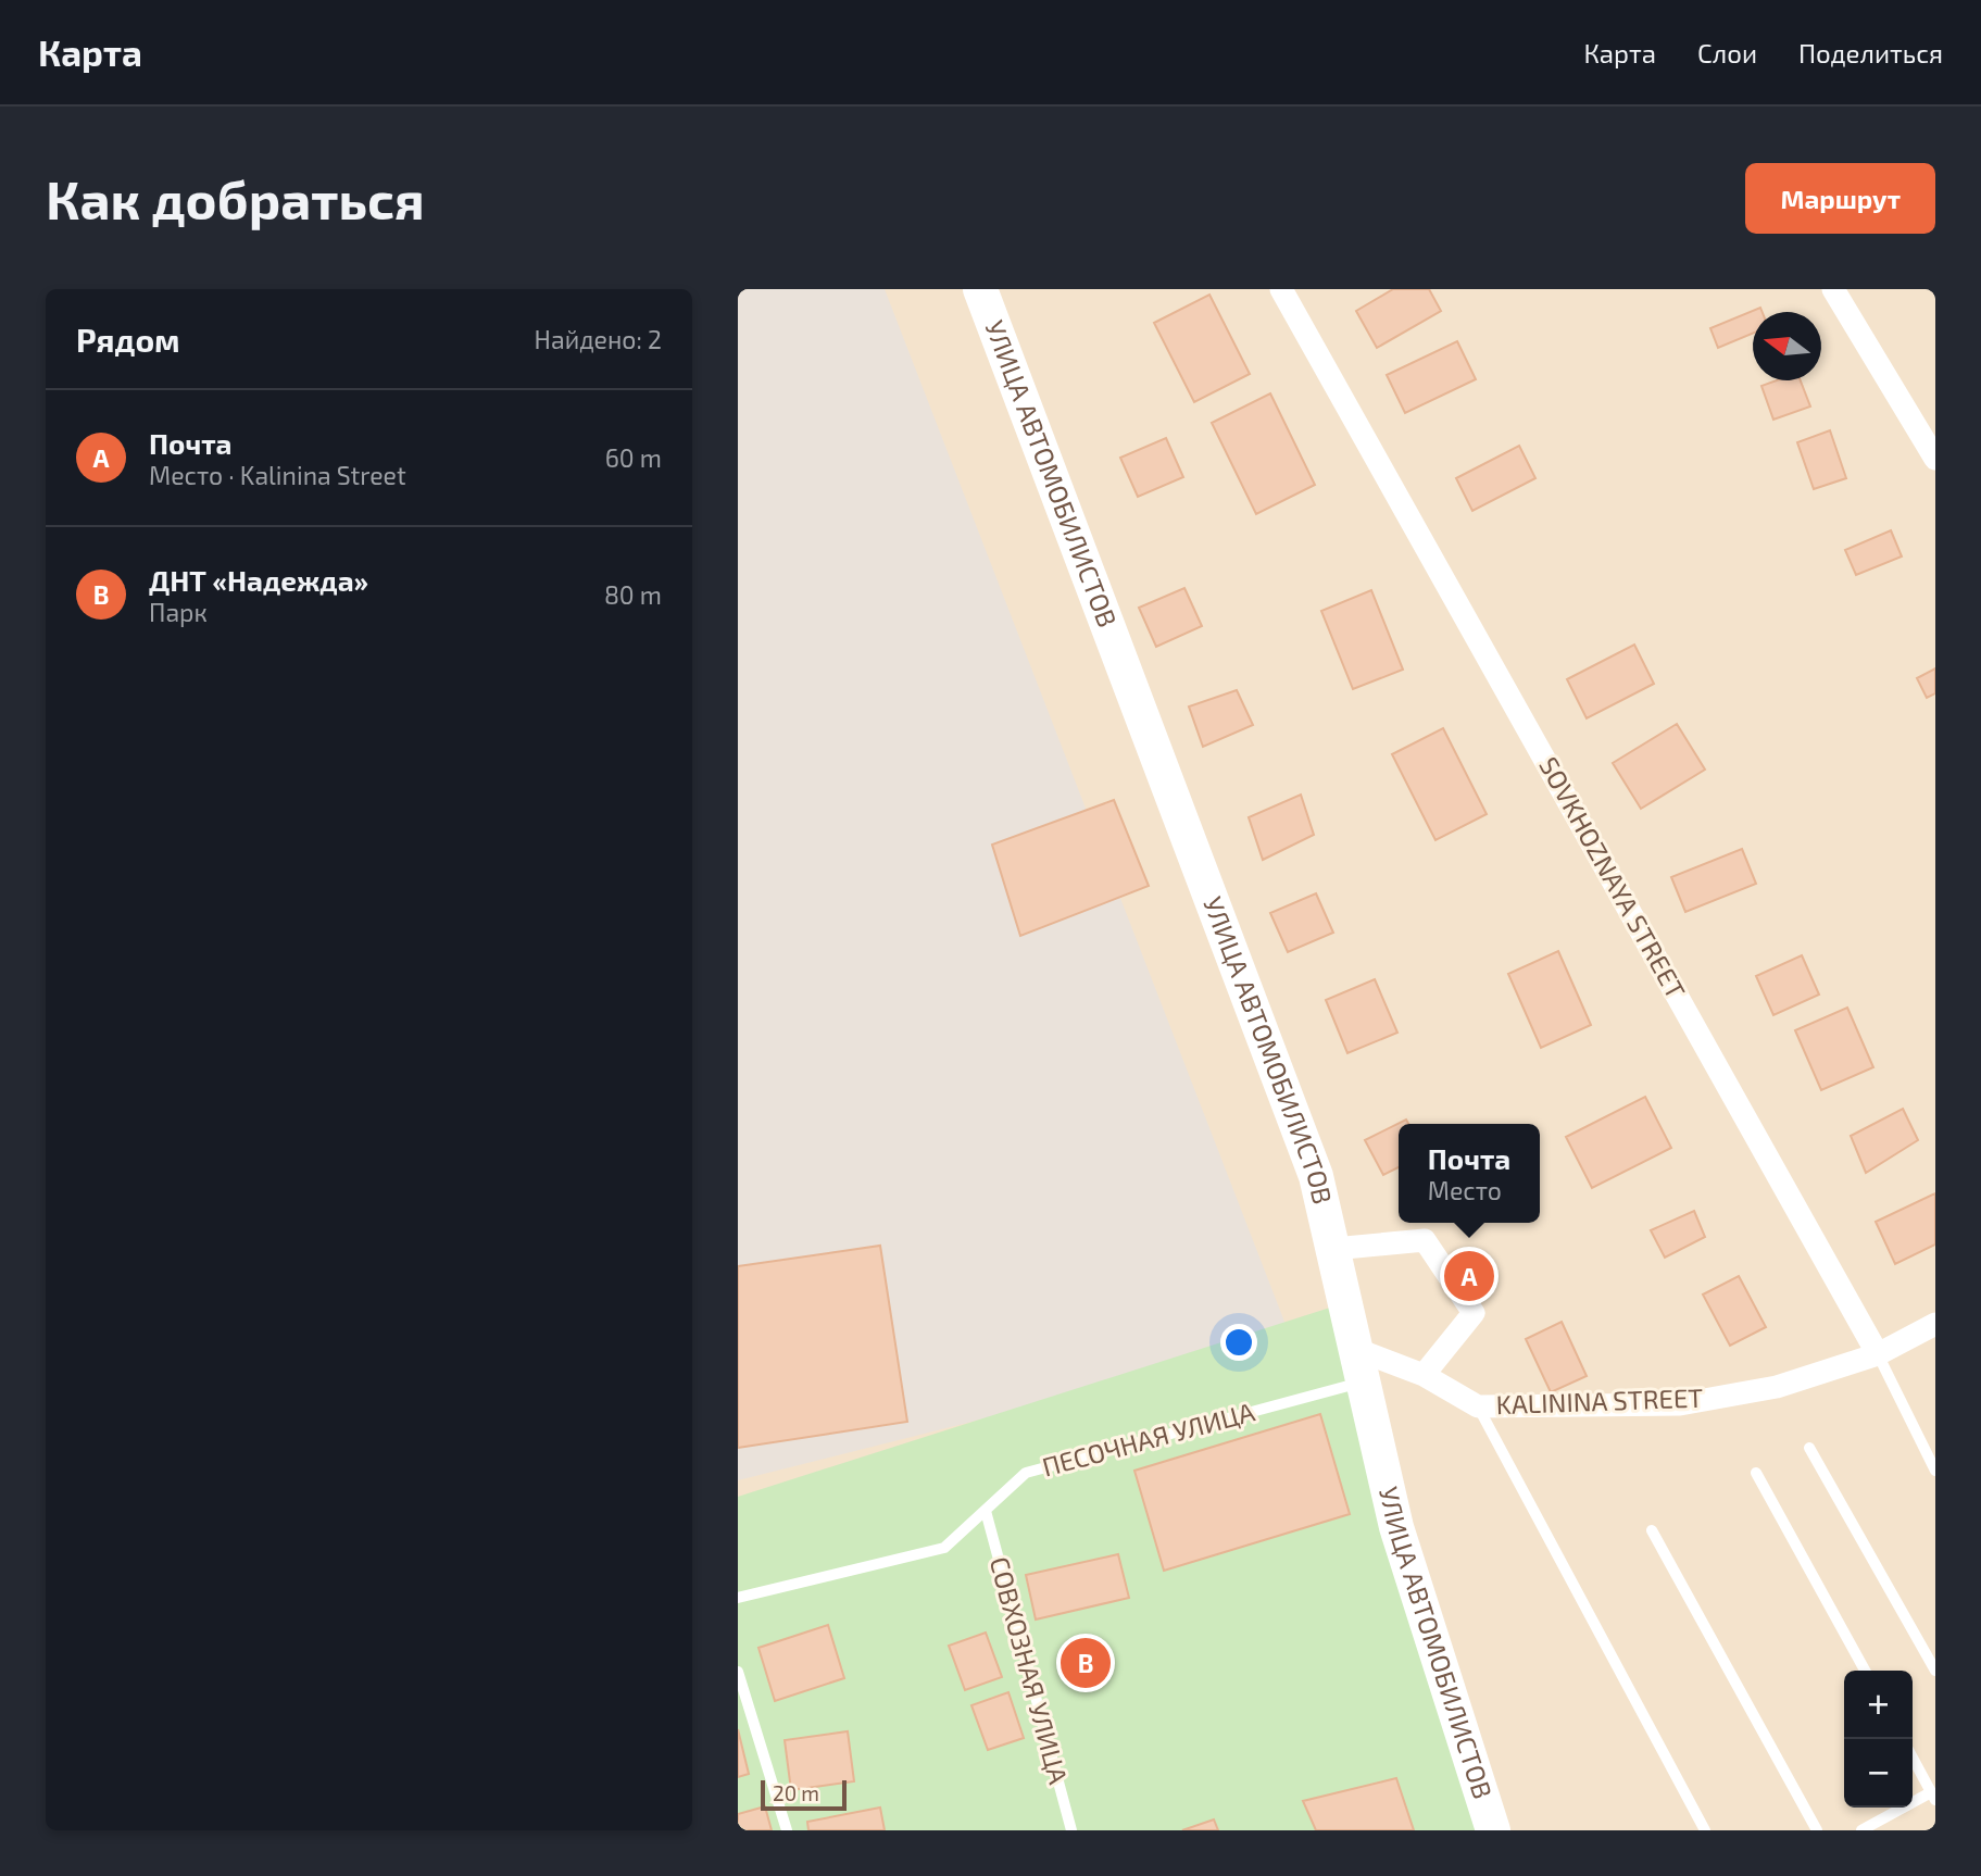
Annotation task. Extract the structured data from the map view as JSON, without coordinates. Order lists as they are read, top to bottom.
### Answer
{
  "streets": {
    "street": ["УЛИЦА АВТОМОБИЛИСТОВ", "SOVKHOZNAYA STREET", "KALININA STREET"],
    "lane": ["ПЕСОЧНАЯ УЛИЦА", "СОВХОЗНАЯ УЛИЦА"]
  },
  "crossings": [
    ["УЛИЦА АВТОМОБИЛИСТОВ", "KALININA STREET"],
    ["УЛИЦА АВТОМОБИЛИСТОВ", "ПЕСОЧНАЯ УЛИЦА"],
    ["SOVKHOZNAYA STREET", "KALININA STREET"],
    ["KALININA STREET", "ПЕСОЧНАЯ УЛИЦА"],
    ["ПЕСОЧНАЯ УЛИЦА", "СОВХОЗНАЯ УЛИЦА"]
  ],
  "scale_bar": "20 m",
  "north": "left",
  "page": {
    "header": "Карта",
    "nav": ["Карта", "Слои", "Поделиться"],
    "buttons": "Маршрут",
    "title": "Как добраться",
    "heading": ["Рядом", "Найдено: 2"],
    "list": [
      {
        "mark": "A",
        "name": "Почта",
        "note": "Место · Kalinina Street",
        "value": "60 m"
      },
      {
        "mark": "B",
        "name": "ДНТ «Надежда»",
        "note": "Парк",
        "value": "80 m"
      }
    ],
    "popup": ["Почта", "Место"],
    "pins": ["A", "B"],
    "map_buttons": ["+", "−"],
    "scale": "20 m"
  }
}
